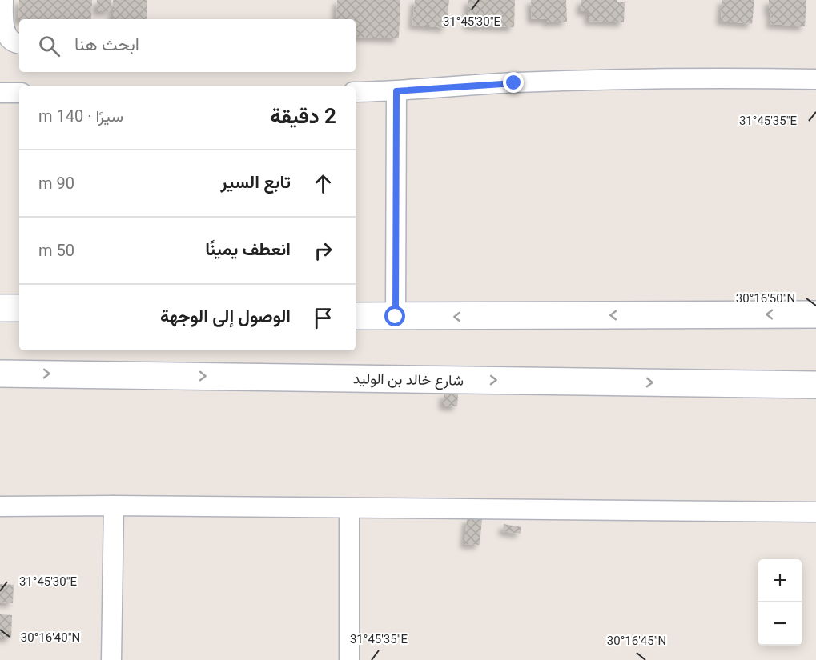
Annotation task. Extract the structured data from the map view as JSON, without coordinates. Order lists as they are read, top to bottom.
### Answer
{
  "streets": {
    "main road": ["شارع خالد بن الوليد"]
  },
  "page": {
    "search": "ابحث هنا",
    "heading": ["2 دقيقة", "سيرًا · 140 m"],
    "list": [
      ["تابع السير", "90 m"],
      ["انعطف يمينًا", "50 m"],
      "الوصول إلى الوجهة"
    ],
    "map_buttons": ["+", "−"]
  },
  "coordinates": [
    "31°45'30\"E",
    "31°45'35\"E",
    "30°16'50\"N",
    "30°16'40\"N",
    "30°16'45\"N"
  ]
}
